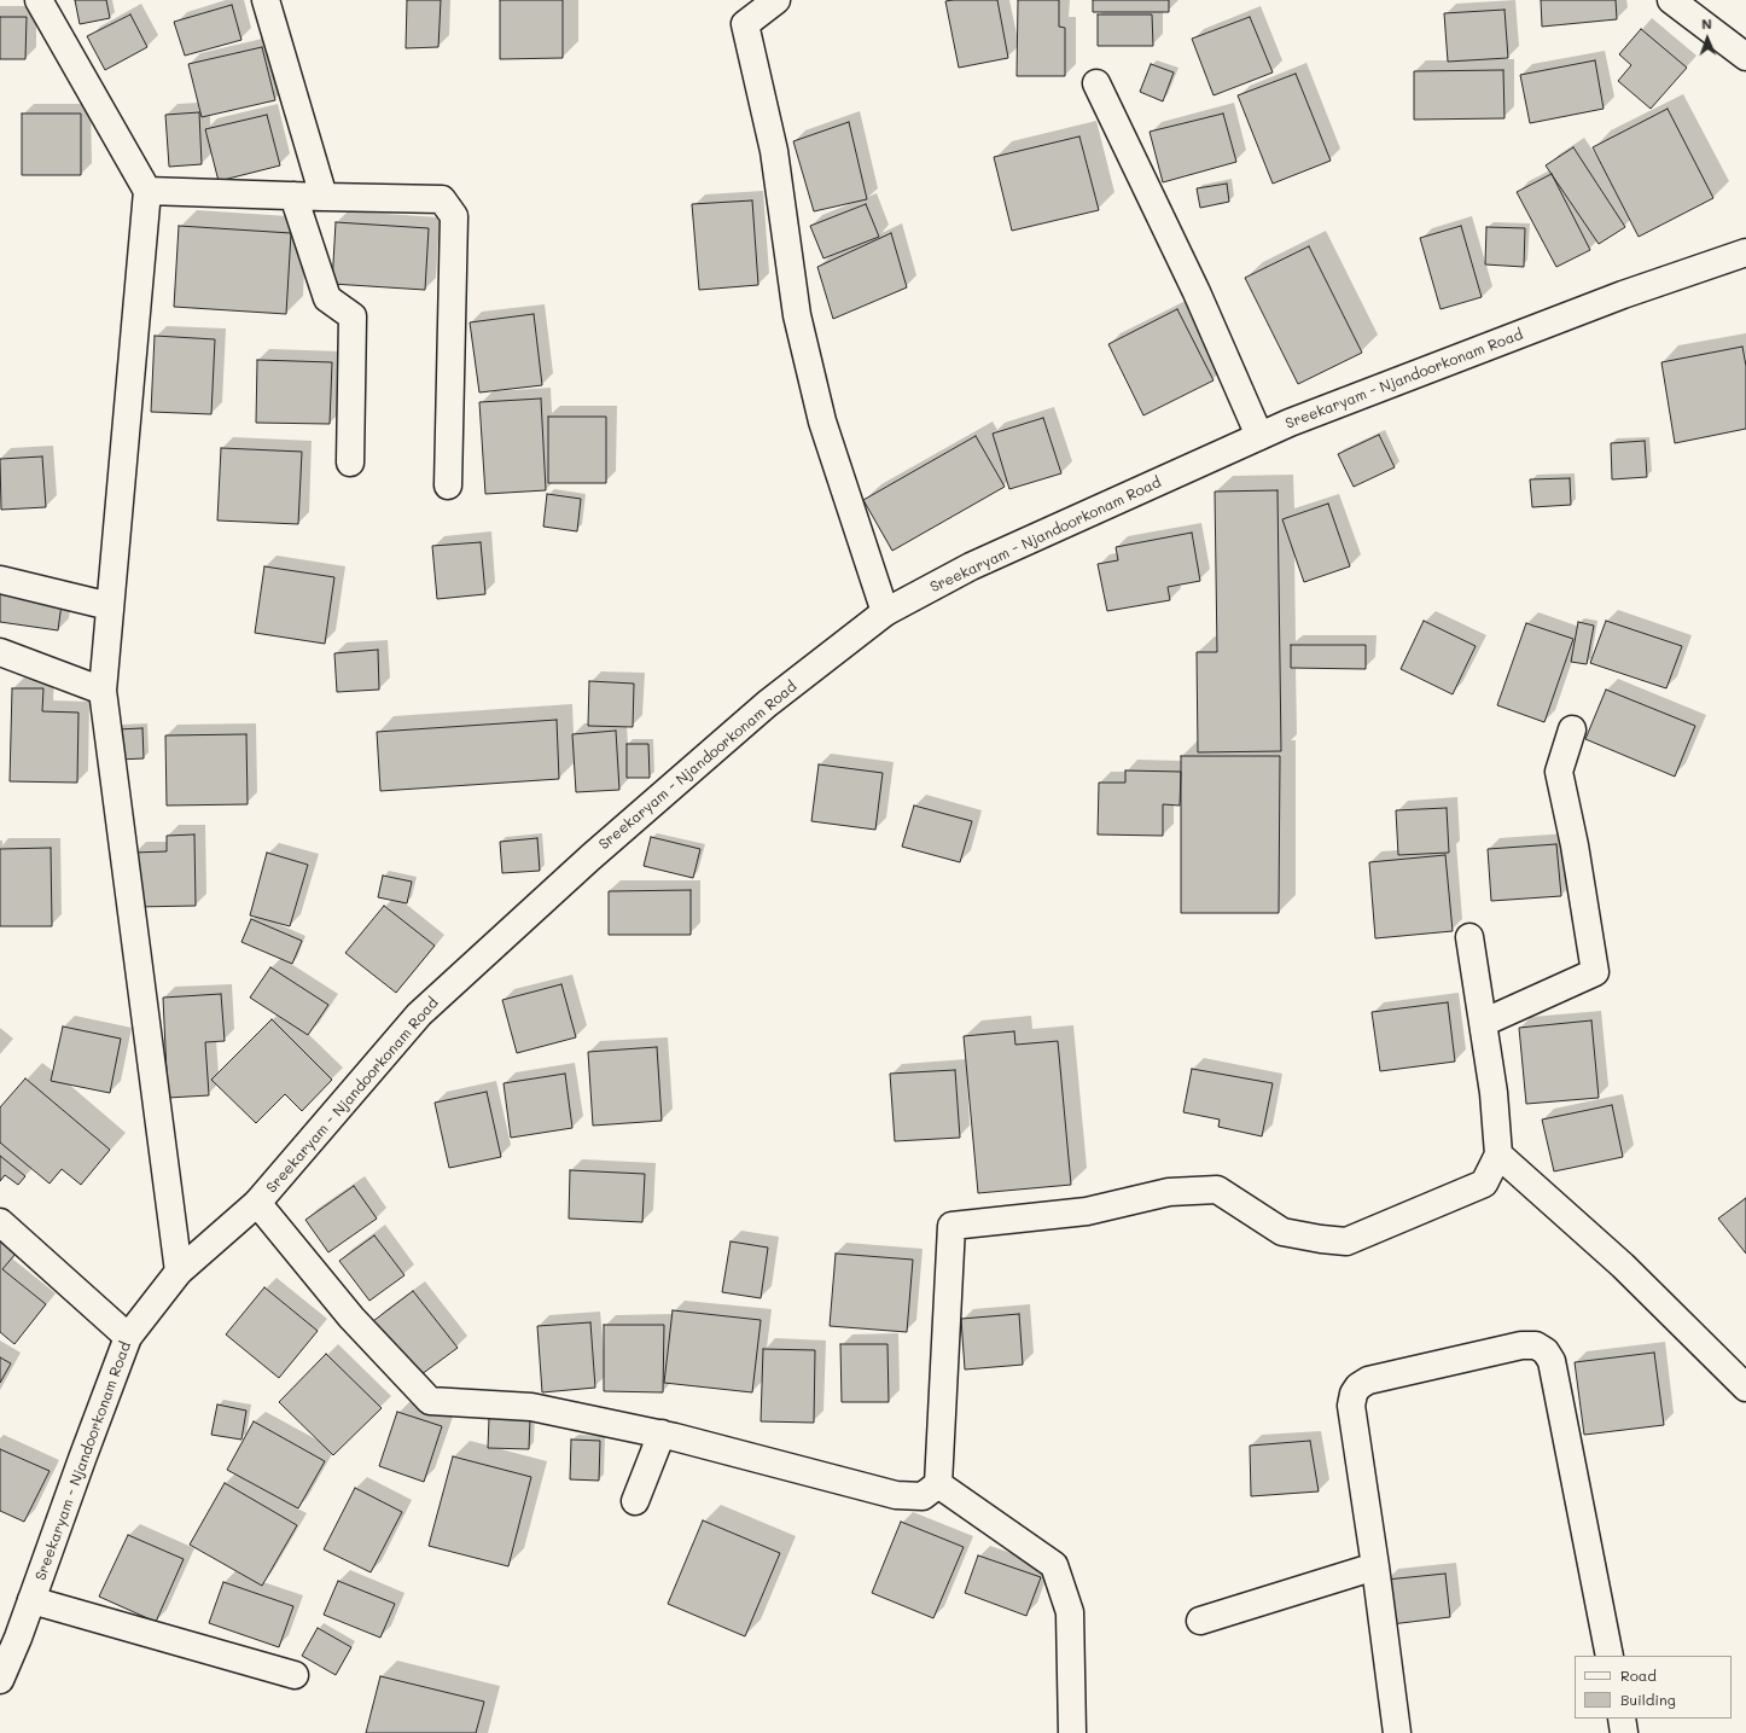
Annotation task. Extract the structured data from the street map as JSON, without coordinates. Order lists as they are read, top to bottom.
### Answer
{
  "streets": {
    "street": ["Sreekaryam - Njandoorkonam Road"]
  },
  "legend": ["Road", "Building"],
  "north": "top"
}
